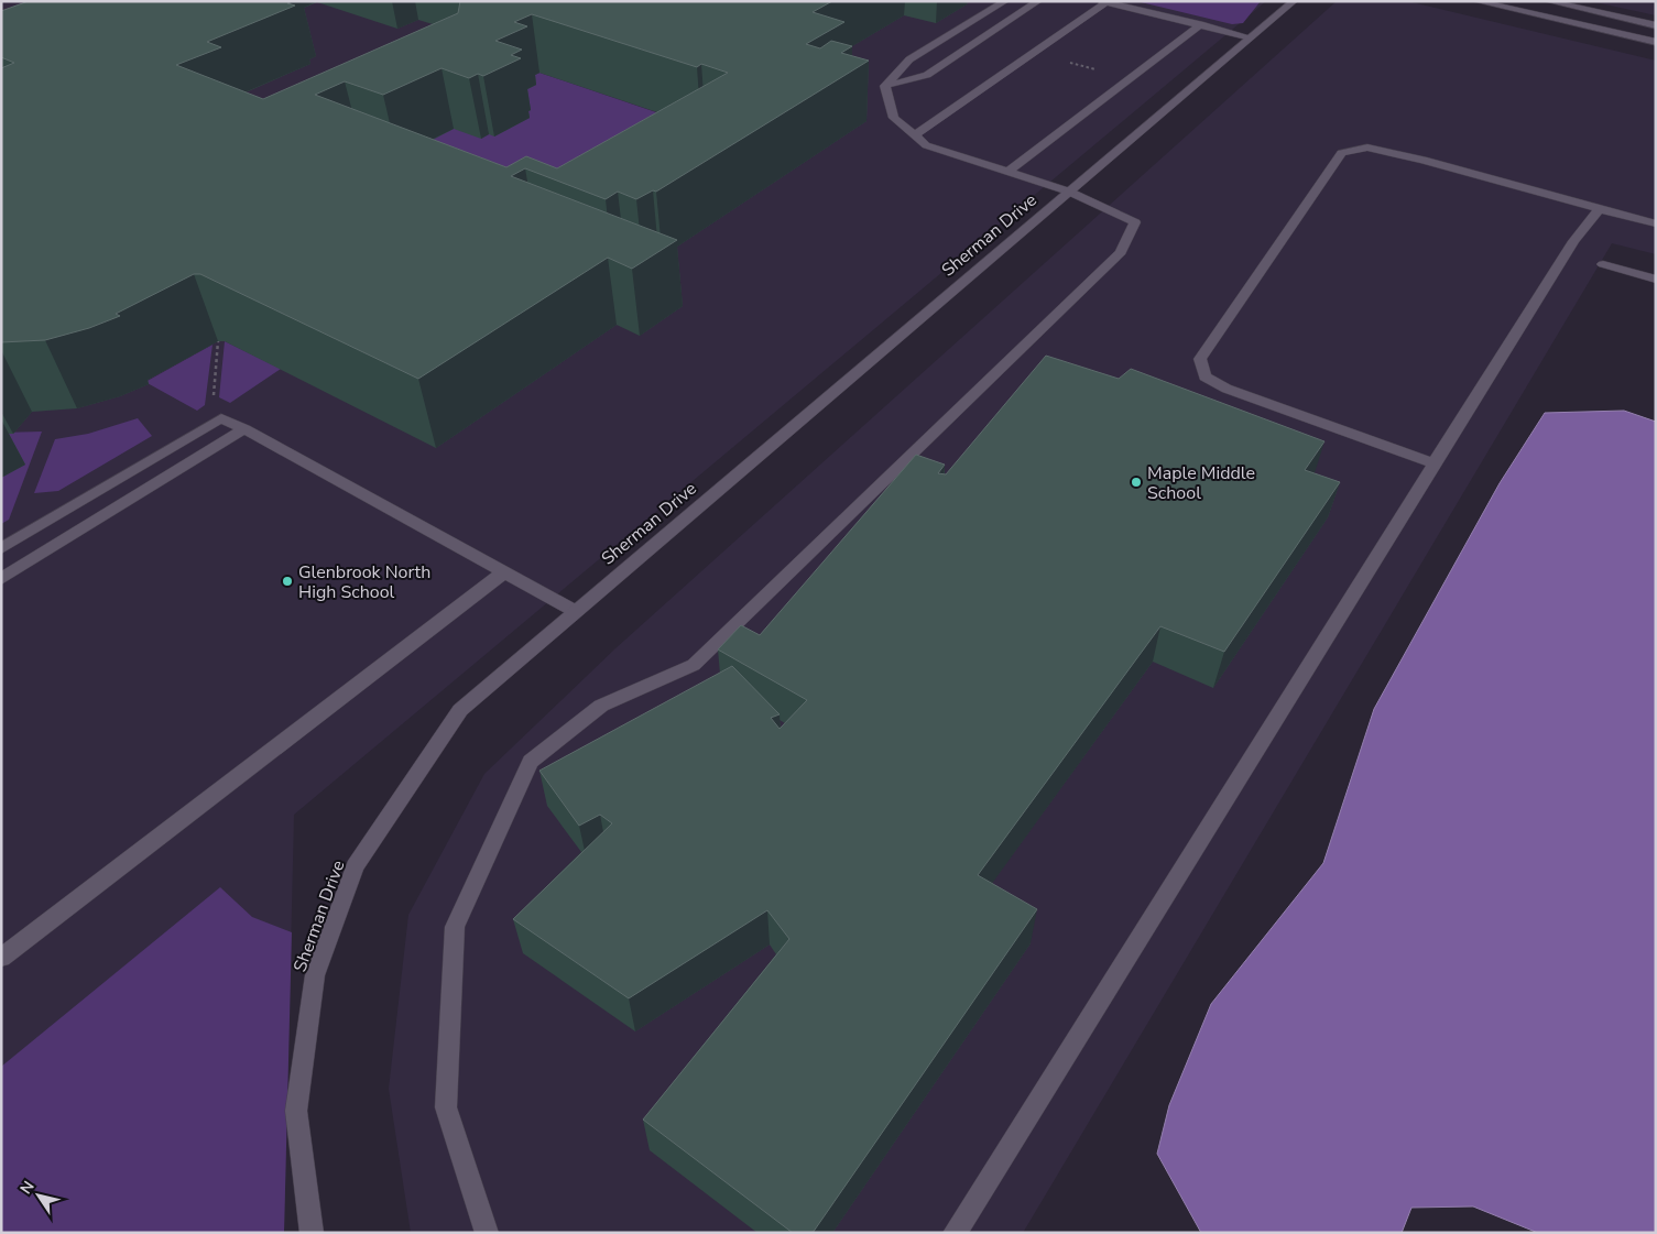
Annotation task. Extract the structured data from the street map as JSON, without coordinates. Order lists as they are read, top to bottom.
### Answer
{
  "streets": {
    "street": ["Sherman Drive"]
  },
  "places": ["Maple Middle School", "Glenbrook North High School"],
  "north": "top left"
}
